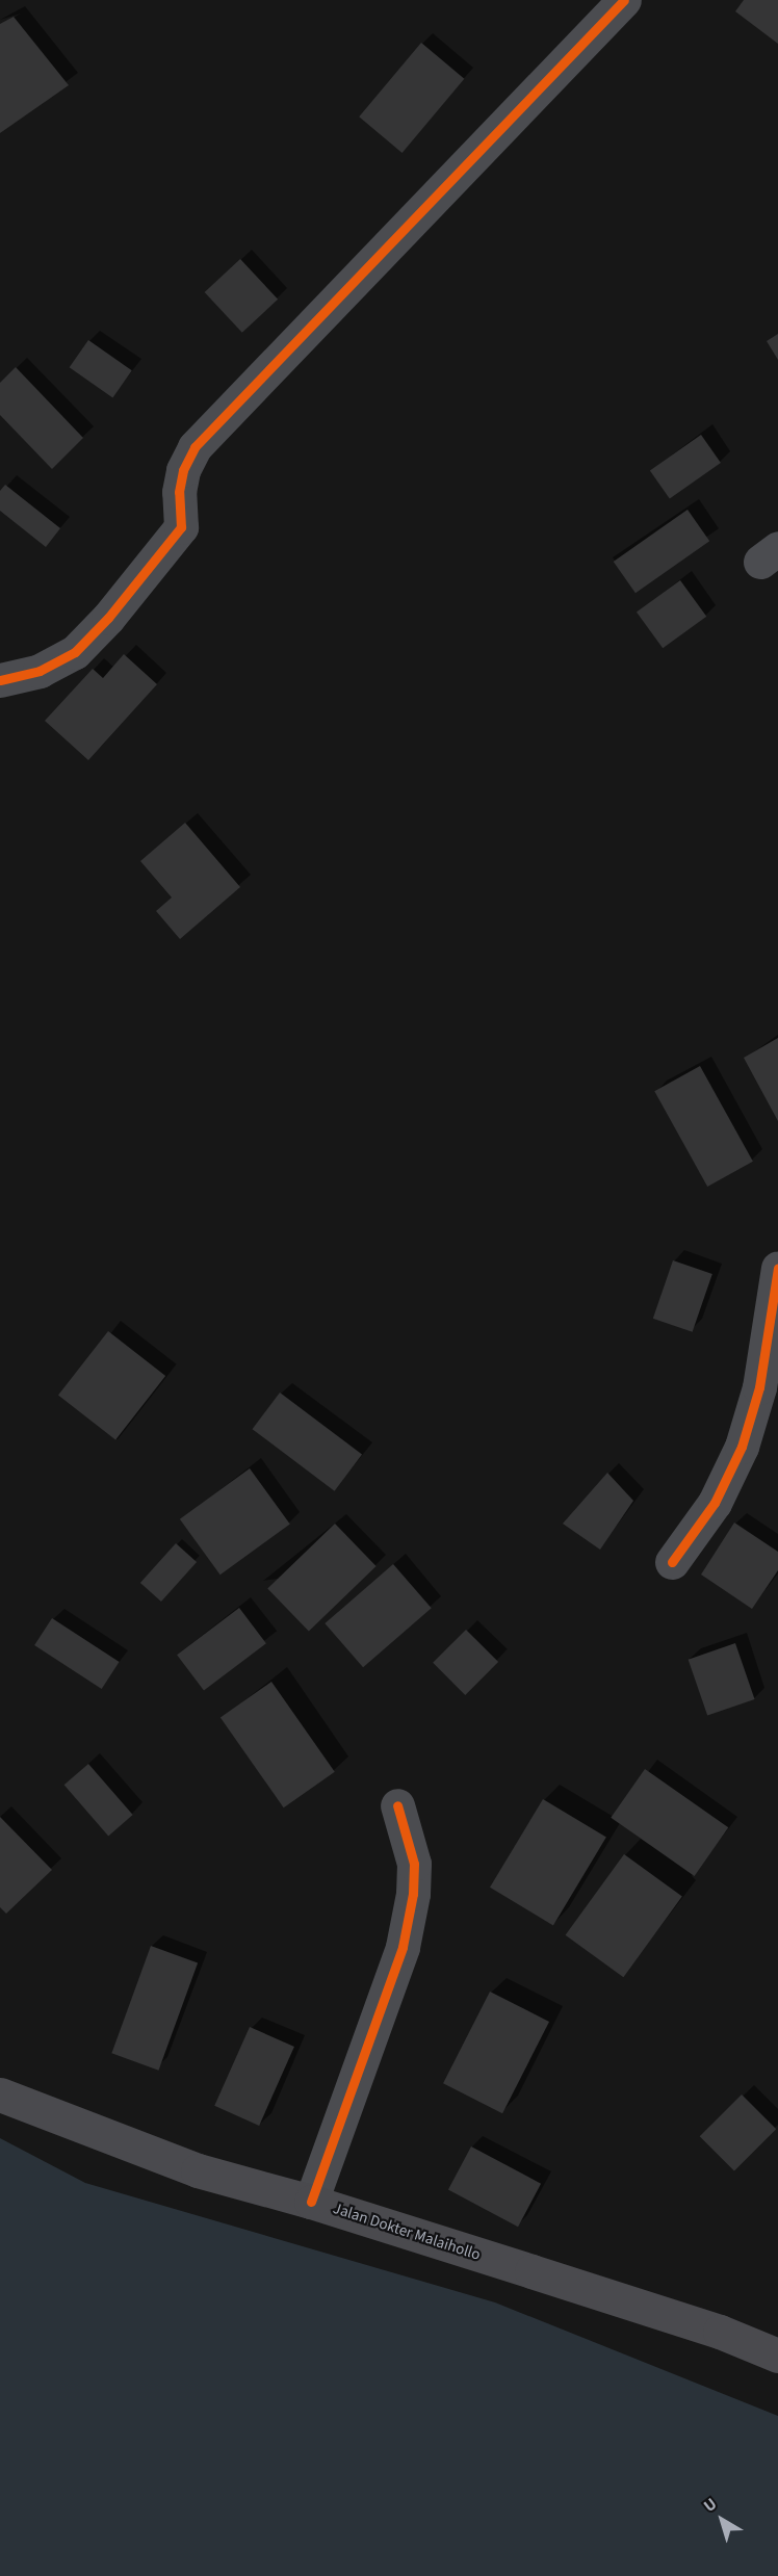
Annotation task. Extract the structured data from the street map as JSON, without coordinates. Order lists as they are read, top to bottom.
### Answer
{
  "streets": {
    "main road": ["Jalan Dokter Malaihollo"]
  },
  "north": "top left"
}
